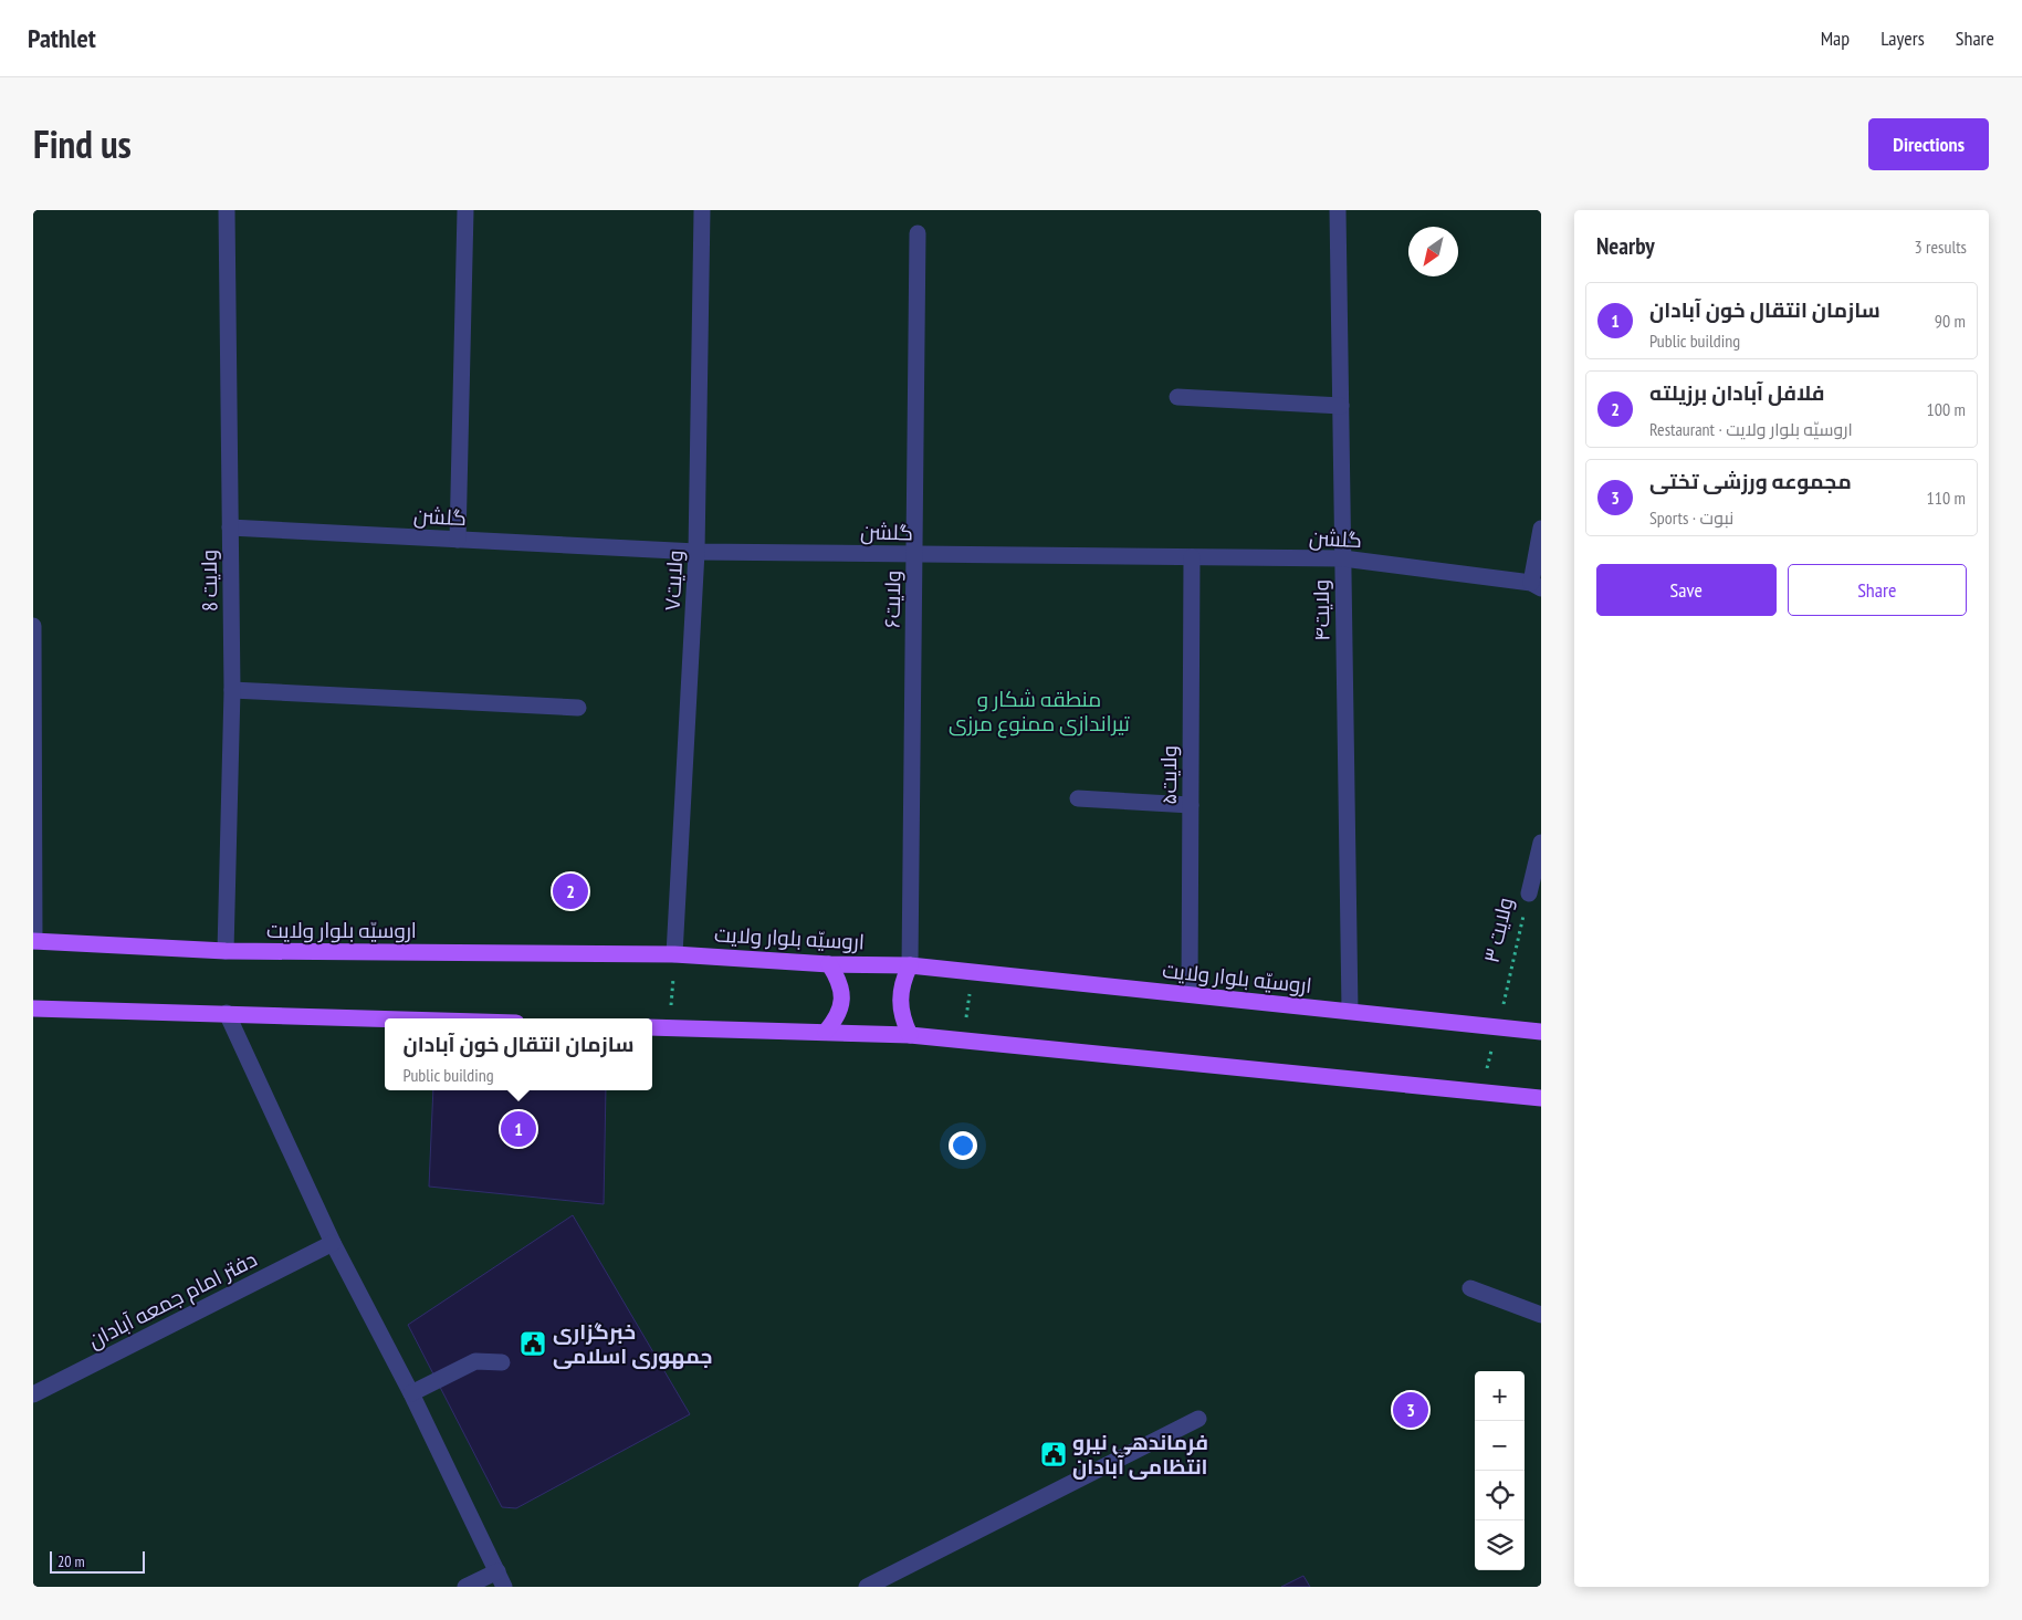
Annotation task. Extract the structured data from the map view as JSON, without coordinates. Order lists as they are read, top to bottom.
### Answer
{
  "streets": {
    "main road": ["اروسیّه بلوار ولایت"],
    "street": [
      "گلشن",
      "ولایت 8",
      "ولایت۷",
      "ولایت۶",
      "ولایت۴",
      "ولایت۵",
      "ولایت ۳",
      "دفتر امام جمعه آبادان"
    ]
  },
  "crossings": [
    ["گلشن", "ولایت 8"],
    ["گلشن", "ولایت۷"],
    ["گلشن", "ولایت۶"],
    ["گلشن", "ولایت۴"],
    ["گلشن", "ولایت۵"],
    ["ولایت 8", "اروسیّه بلوار ولایت"],
    ["ولایت۷", "اروسیّه بلوار ولایت"],
    ["ولایت۶", "اروسیّه بلوار ولایت"],
    ["ولایت۴", "اروسیّه بلوار ولایت"],
    ["ولایت۵", "اروسیّه بلوار ولایت"],
    ["اروسیّه بلوار ولایت", "ولایت ۳"]
  ],
  "parks": ["منطقه شکار و تیراندازی ممنوع مرزی"],
  "places": {
    "public building": ["خبرگزاری جمهوری اسلامی", "فرماندهی نیرو انتظامی آبادان"]
  },
  "scale_bar": "20 m",
  "north": "bottom left",
  "page": {
    "header": "Pathlet",
    "nav": ["Map", "Layers", "Share"],
    "title": "Find us",
    "buttons": [
      "Directions",
      ["Save", "Share"]
    ],
    "heading": ["Nearby", "3 results"],
    "list": [
      {
        "mark": "1",
        "name": "سازمان انتقال خون آبادان",
        "note": "Public building",
        "value": "90 m"
      },
      {
        "mark": "2",
        "name": "فلافل آبادان برزیلته",
        "note": "Restaurant · اروسیّه بلوار ولایت",
        "value": "100 m"
      },
      {
        "mark": "3",
        "name": "مجموعه ورزشی تختی",
        "note": "Sports · نبوت",
        "value": "110 m"
      }
    ],
    "pins": ["2", "1", "3"],
    "popup": ["سازمان انتقال خون آبادان", "Public building"],
    "map_buttons": ["+", "−"],
    "scale": "20 m"
  }
}
